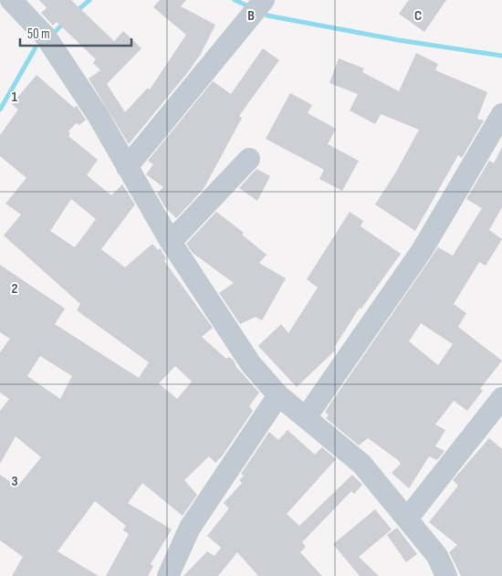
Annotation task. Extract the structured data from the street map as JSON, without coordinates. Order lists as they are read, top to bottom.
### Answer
{
  "scale_bar": "50 m",
  "grid": {
    "columns": ["B", "C"],
    "rows": ["1", "2", "3"]
  }
}
